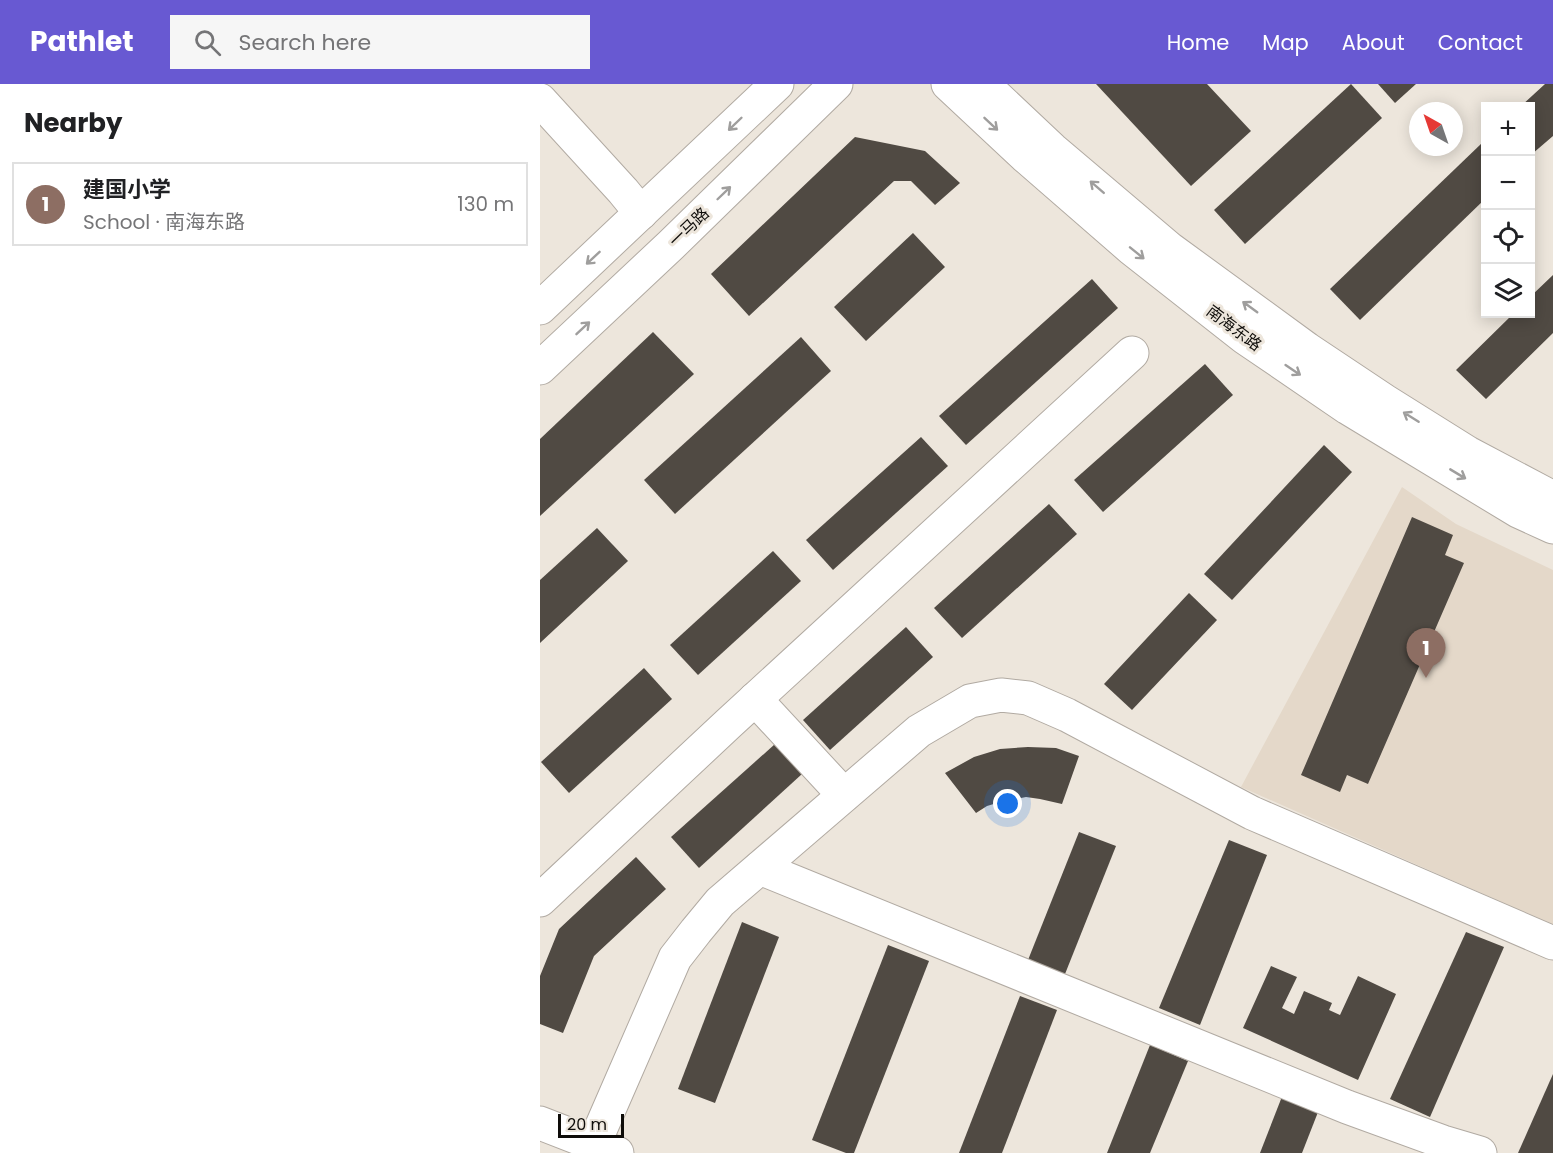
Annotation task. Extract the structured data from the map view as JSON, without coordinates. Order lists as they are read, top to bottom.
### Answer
{
  "streets": {
    "street": ["一马路", "南海东路"]
  },
  "scale_bar": "20 m",
  "north": "top left",
  "page": {
    "header": "Pathlet",
    "search": "Search here",
    "nav": [
      "Home",
      "Map",
      "About",
      "Contact"
    ],
    "heading": "Nearby",
    "map_buttons": ["+", "−"],
    "list": [
      {
        "mark": "1",
        "name": "建国小学",
        "note": "School · 南海东路",
        "value": "130 m"
      }
    ],
    "pins": "1",
    "scale": "20 m"
  }
}
